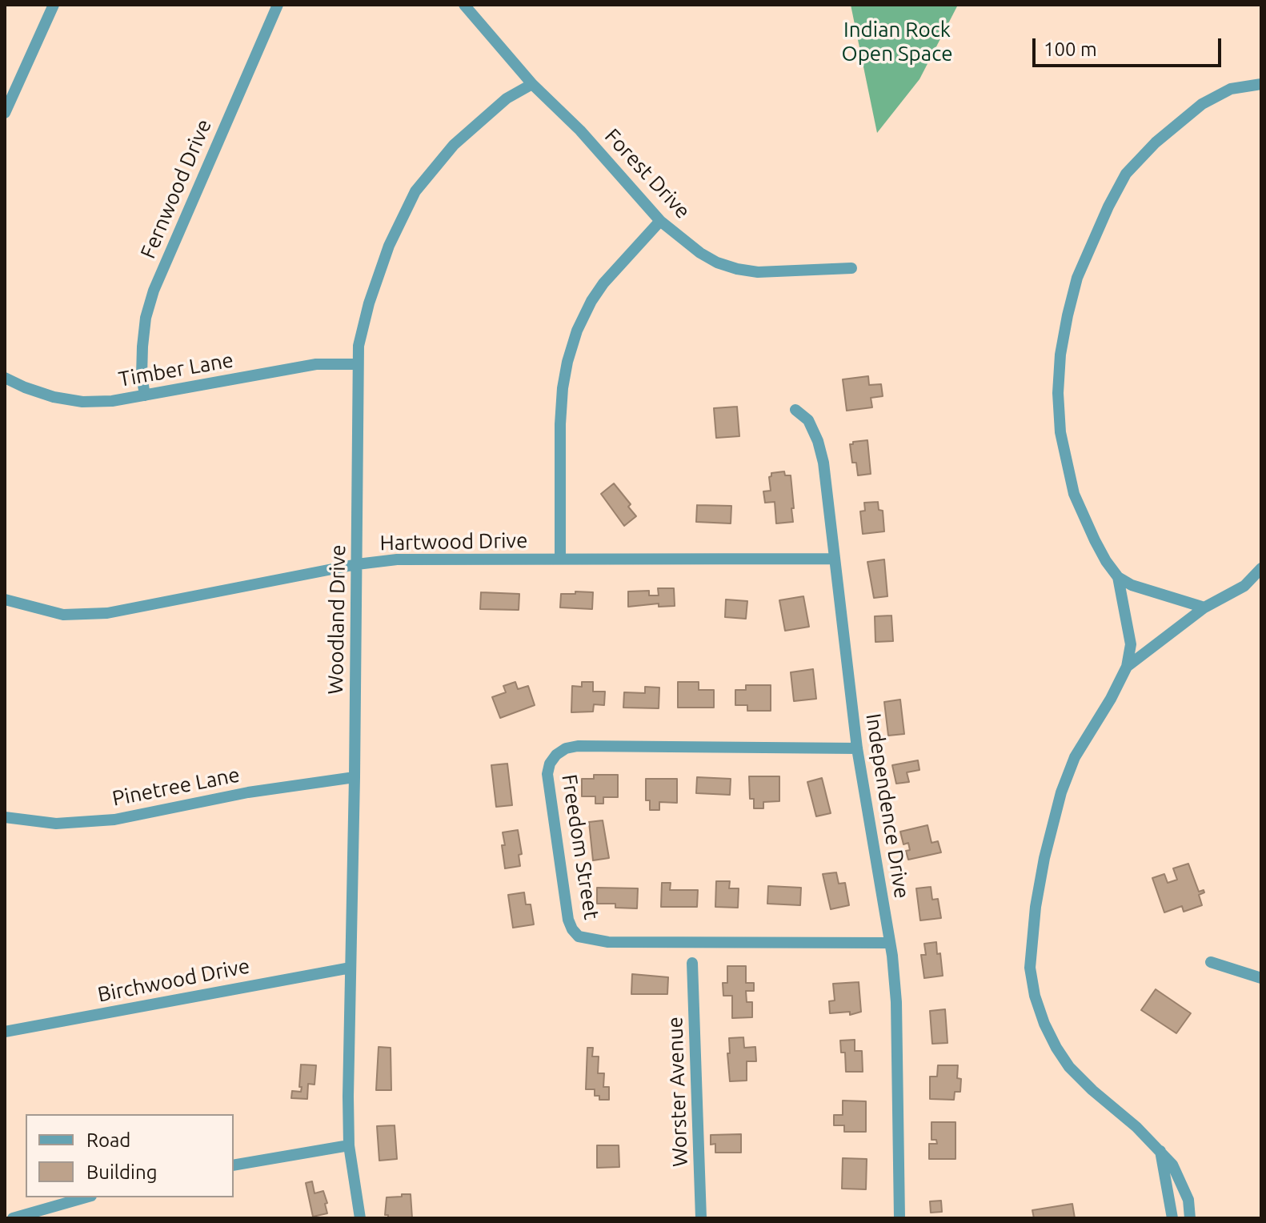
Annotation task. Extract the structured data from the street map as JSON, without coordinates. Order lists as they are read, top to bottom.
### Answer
{
  "streets": {
    "street": [
      "Forest Drive",
      "Fernwood Drive",
      "Timber Lane",
      "Hartwood Drive",
      "Woodland Drive",
      "Pinetree Lane",
      "Independence Drive",
      "Freedom Street",
      "Birchwood Drive",
      "Worster Avenue"
    ]
  },
  "crossings": [
    ["Forest Drive", "Woodland Drive"],
    ["Fernwood Drive", "Timber Lane"],
    ["Timber Lane", "Woodland Drive"],
    ["Hartwood Drive", "Woodland Drive"],
    ["Hartwood Drive", "Independence Drive"],
    ["Woodland Drive", "Pinetree Lane"],
    ["Woodland Drive", "Birchwood Drive"],
    ["Independence Drive", "Freedom Street"]
  ],
  "parks": ["Indian Rock Open Space"],
  "legend": ["Road", "Building"],
  "scale_bar": "100 m"
}
